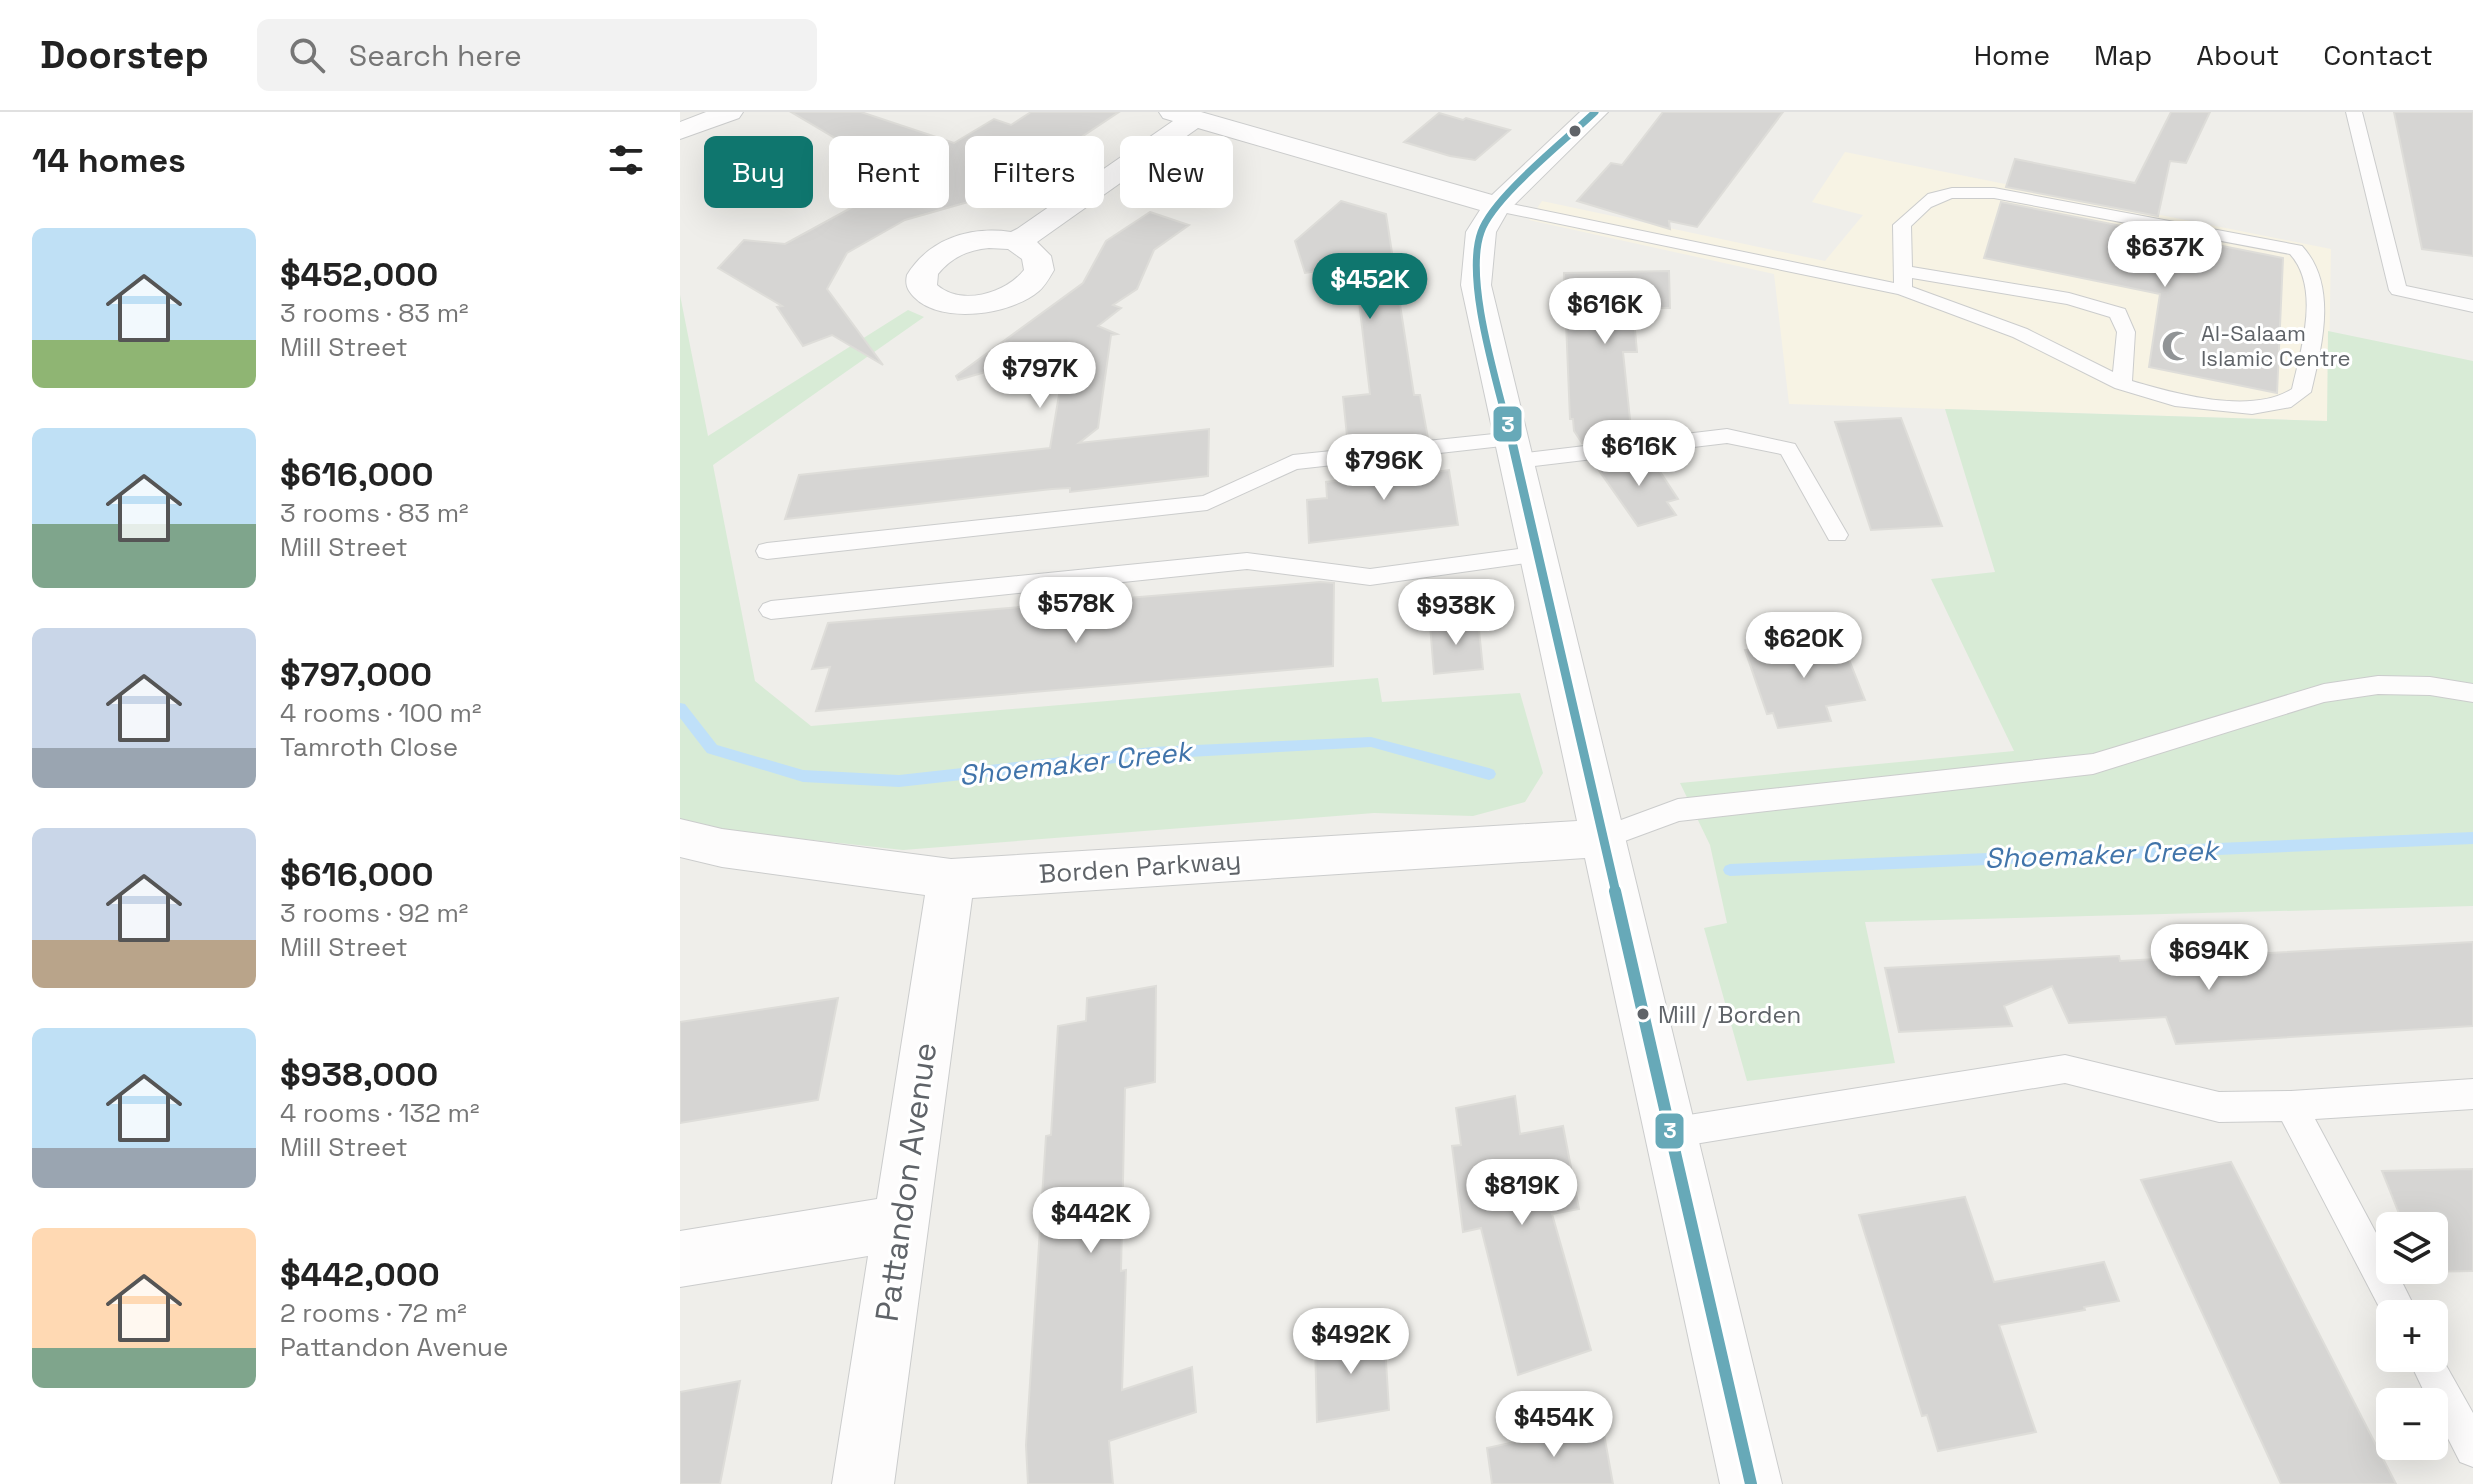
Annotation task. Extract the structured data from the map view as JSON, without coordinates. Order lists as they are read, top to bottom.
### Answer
{
  "streets": {
    "street": ["Borden Parkway", "Pattandon Avenue"]
  },
  "crossings": [
    ["Borden Parkway", "Pattandon Avenue"]
  ],
  "water": ["Shoemaker Creek"],
  "places": {
    "mosque": ["Al-Salaam Islamic Centre"],
    "other": ["Mill / Borden"]
  },
  "lines": ["transit line 3"],
  "page": {
    "header": "Doorstep",
    "search": "Search here",
    "nav": [
      "Home",
      "Map",
      "About",
      "Contact"
    ],
    "heading": "14 homes",
    "chip": [
      "Buy",
      "Rent",
      "Filters",
      "New"
    ],
    "list": [
      {
        "name": "$452,000",
        "note": "3 rooms · 83 m² · Mill Street"
      },
      {
        "name": "$616,000",
        "note": "3 rooms · 83 m² · Mill Street"
      },
      {
        "name": "$797,000",
        "note": "4 rooms · 100 m² · Tamroth Close"
      },
      {
        "name": "$616,000",
        "note": "3 rooms · 92 m² · Mill Street"
      },
      {
        "name": "$938,000",
        "note": "4 rooms · 132 m² · Mill Street"
      },
      {
        "name": "$442,000",
        "note": "2 rooms · 72 m² · Pattandon Avenue"
      }
    ],
    "price": [
      "$637K",
      "$452K",
      "$616K",
      "$797K",
      "$616K",
      "$796K",
      "$578K",
      "$938K",
      "$620K",
      "$694K",
      "$819K",
      "$442K",
      "$492K",
      "$454K"
    ],
    "map_buttons": ["+", "−"]
  }
}
